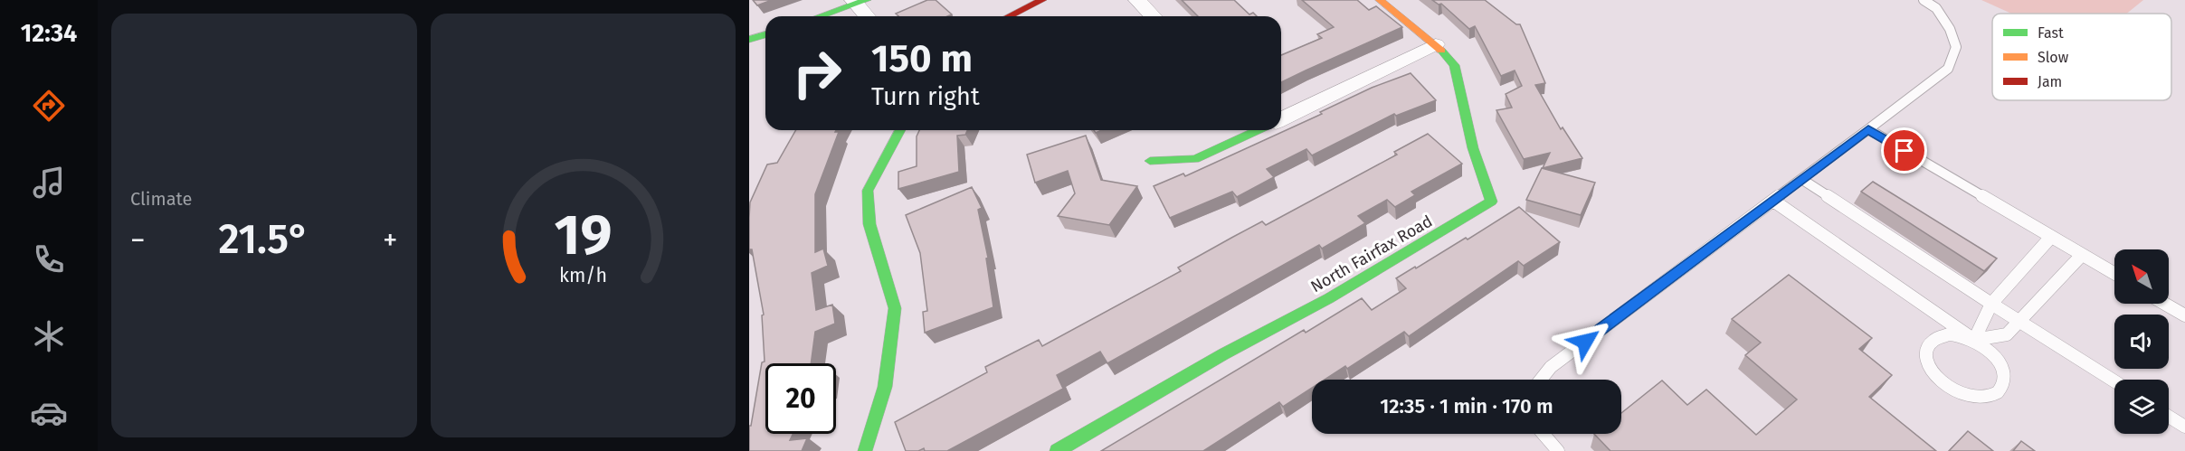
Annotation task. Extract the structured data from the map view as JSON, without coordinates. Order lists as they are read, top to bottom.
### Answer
{
  "streets": {
    "street": ["North Fairfax Road"]
  },
  "legend": ["Fast", "Slow", "Jam"],
  "north": "top left",
  "page": {
    "tabs": "12:34",
    "tile": "Climate",
    "turn": ["150 m", "Turn right"],
    "heat": ["−", "21.5°", "+"],
    "limit": "20",
    "trip": "12:35 · 1 min · 170 m",
    "gauge": ["19", "km/h"]
  }
}
